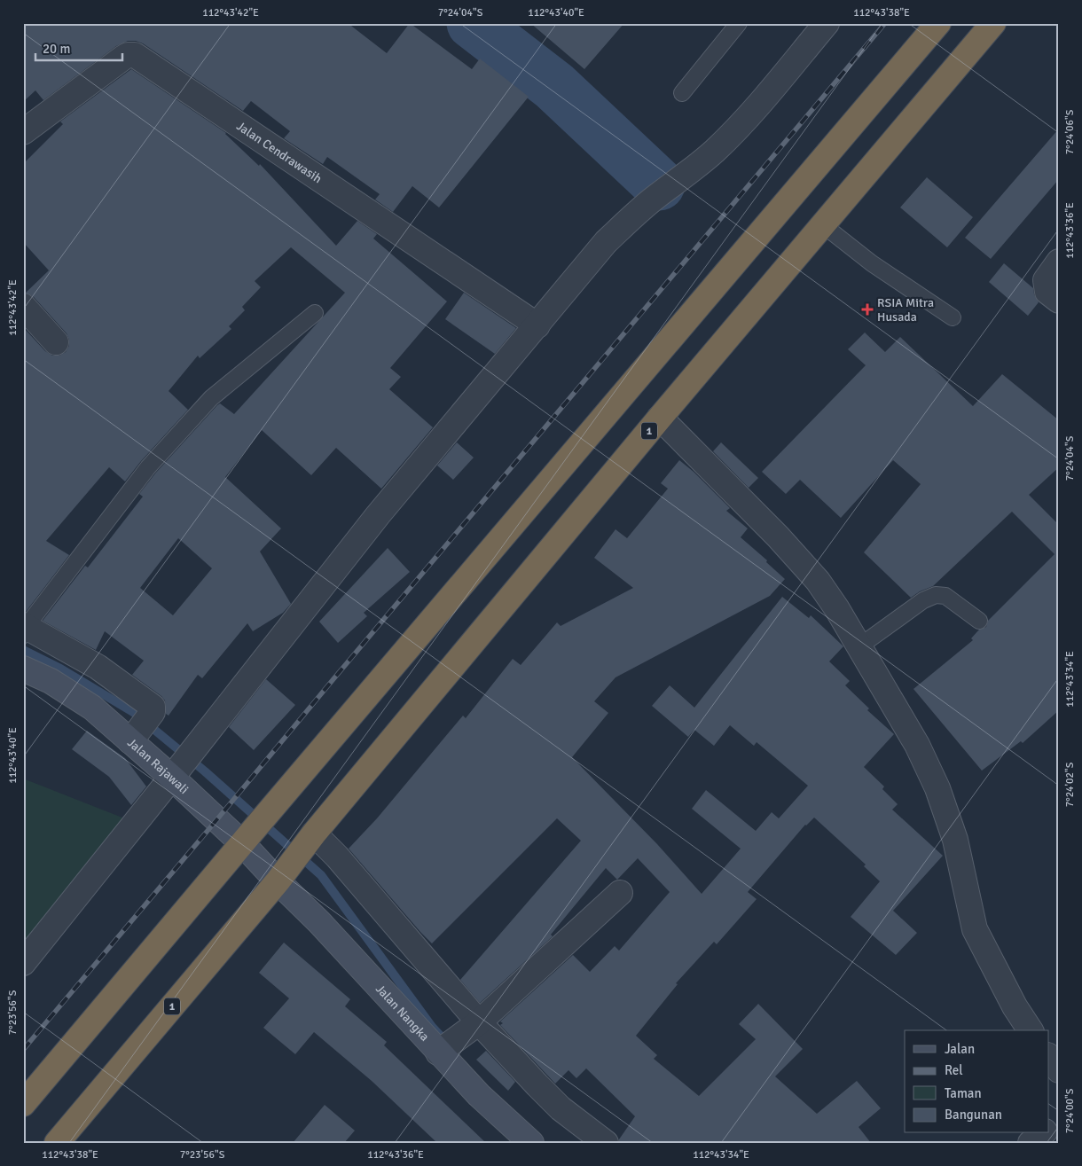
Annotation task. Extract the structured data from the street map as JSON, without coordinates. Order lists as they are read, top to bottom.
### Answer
{
  "streets": {
    "highway": ["1"],
    "street": ["Jalan Cendrawasih", "Jalan Rajawali", "Jalan Nangka"]
  },
  "crossings": [
    ["1", "Jalan Rajawali"],
    ["1", "Jalan Nangka"],
    ["Jalan Rajawali", "Jalan Nangka"]
  ],
  "places": {
    "health": ["RSIA Mitra Husada"]
  },
  "legend": [
    "Jalan",
    "Rel",
    "Taman",
    "Bangunan"
  ],
  "scale_bar": "20 m",
  "coordinates": [
    "112°43'42\"E",
    "7°24'04\"S",
    "112°43'40\"E",
    "112°43'38\"E",
    "7°24'06\"S",
    "112°43'36\"E",
    "112°43'34\"E",
    "7°24'02\"S",
    "7°23'56\"S",
    "7°24'00\"S"
  ]
}
